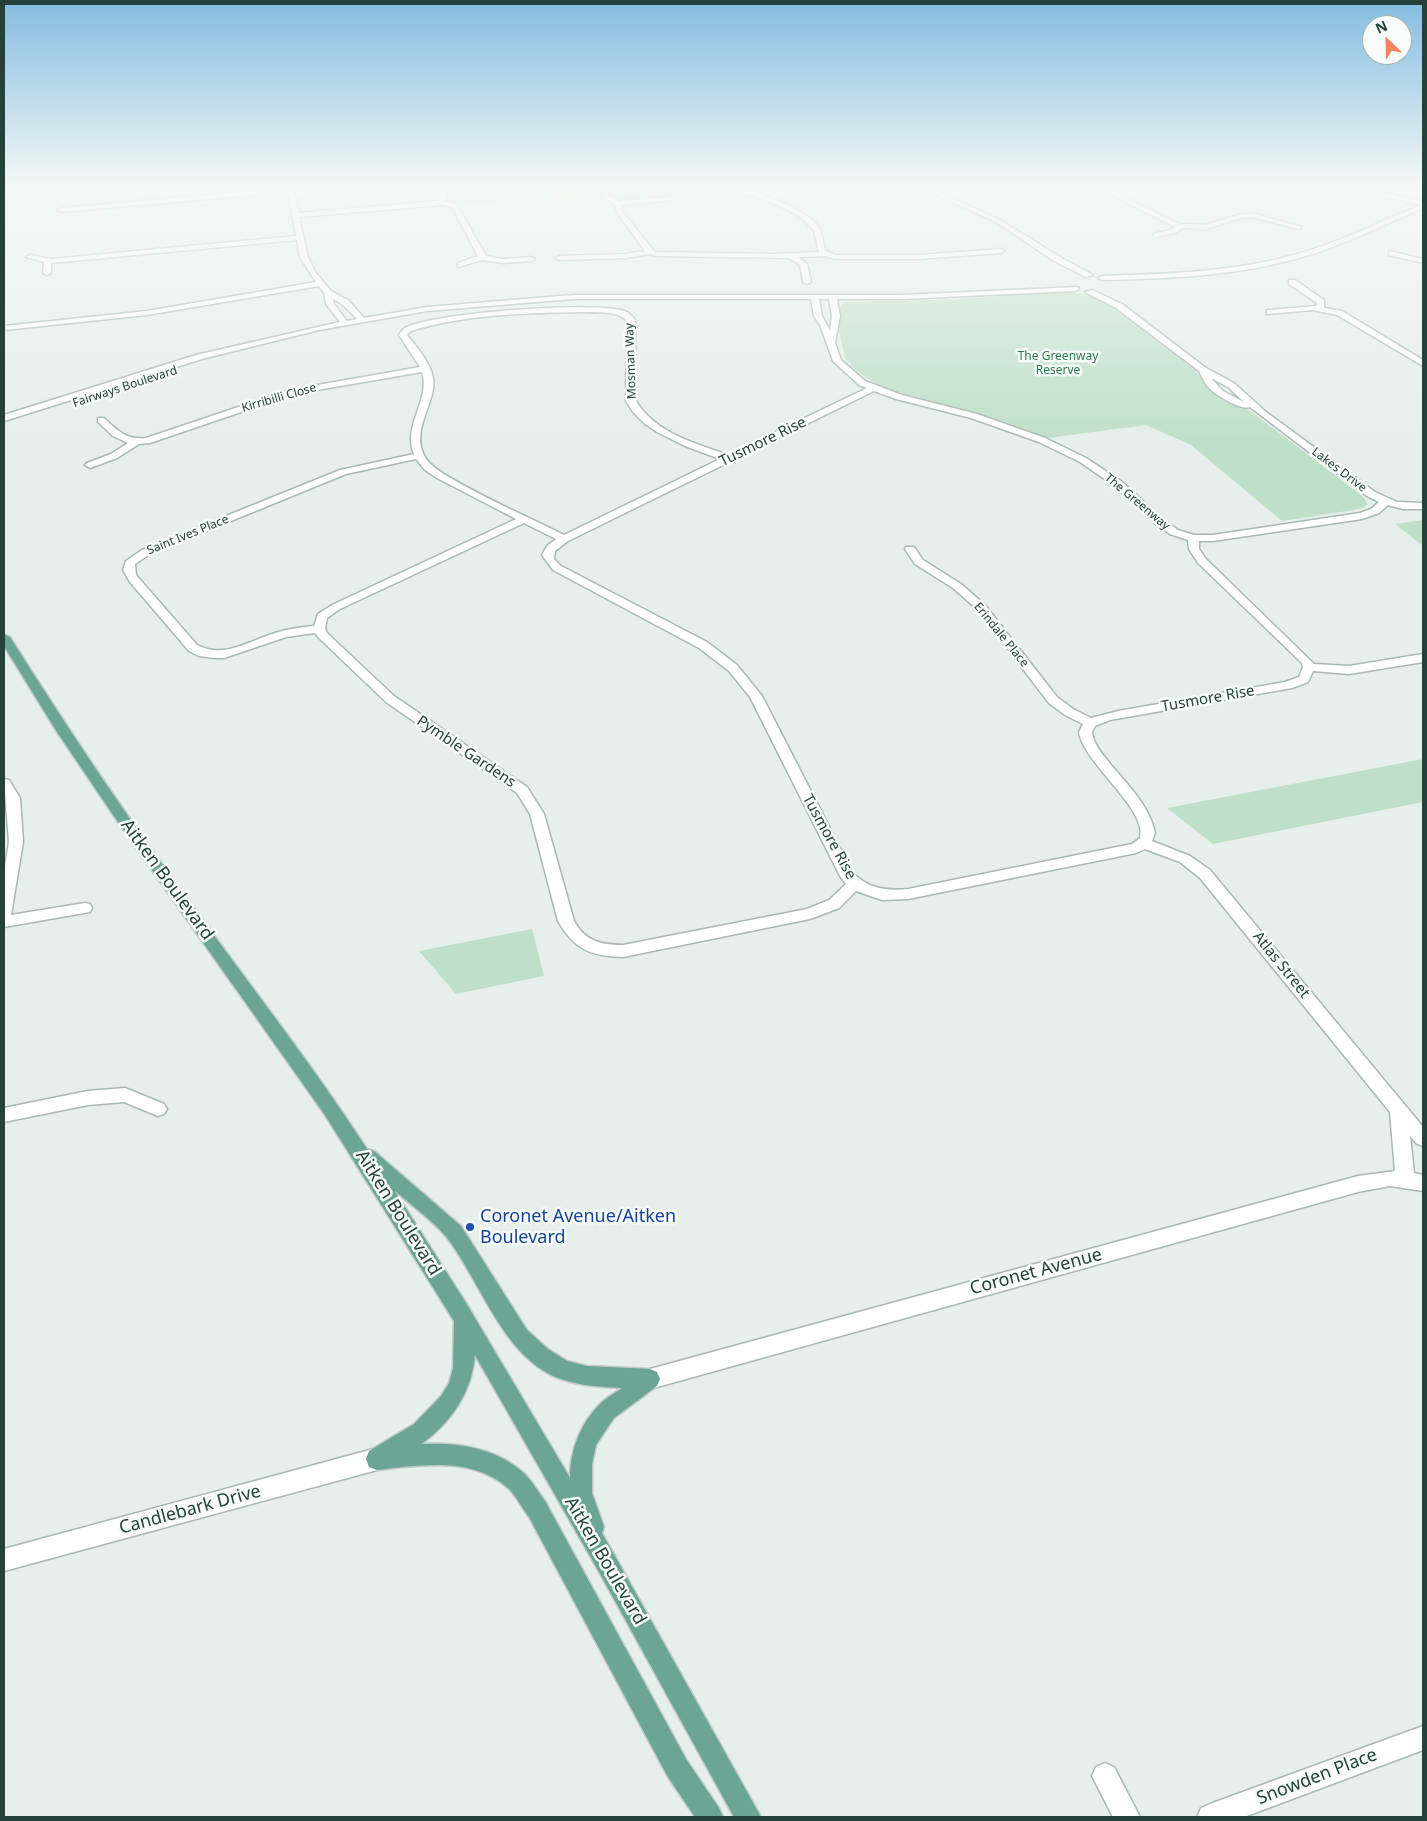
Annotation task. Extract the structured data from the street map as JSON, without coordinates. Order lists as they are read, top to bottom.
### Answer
{
  "streets": {
    "main road": ["Aitken Boulevard"],
    "street": [
      "Mosman Way",
      "Fairways Boulevard",
      "Kirribilli Close",
      "Tusmore Rise",
      "Lakes Drive",
      "The Greenway",
      "Saint Ives Place",
      "Erindale Place",
      "Pymble Gardens",
      "Atlas Street",
      "Coronet Avenue",
      "Candlebark Drive",
      "Snowden Place"
    ]
  },
  "crossings": [
    ["Mosman Way", "Kirribilli Close"],
    ["Mosman Way", "Tusmore Rise"],
    ["Mosman Way", "Saint Ives Place"],
    ["Fairways Boulevard", "The Greenway"],
    ["Tusmore Rise", "The Greenway"],
    ["Tusmore Rise", "Erindale Place"],
    ["Tusmore Rise", "Pymble Gardens"],
    ["Tusmore Rise", "Atlas Street"],
    ["Lakes Drive", "The Greenway"],
    ["Saint Ives Place", "Pymble Gardens"]
  ],
  "parks": ["The Greenway Reserve"],
  "places": ["Coronet Avenue/Aitken Boulevard"],
  "north": "top left"
}
